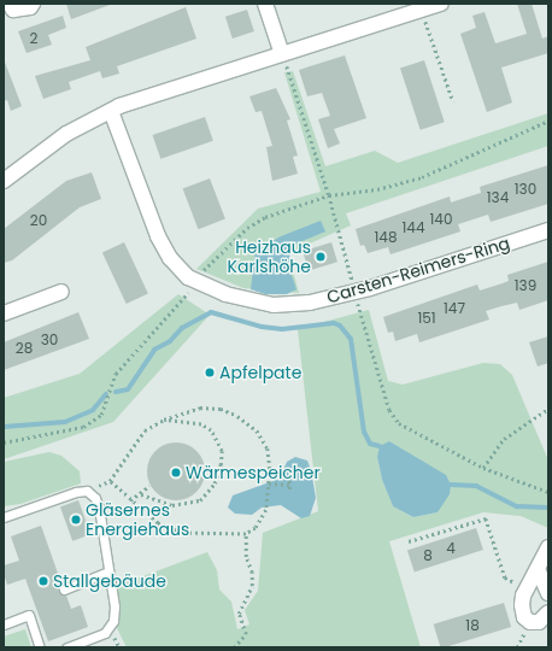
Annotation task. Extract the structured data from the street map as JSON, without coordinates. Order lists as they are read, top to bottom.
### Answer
{
  "streets": {
    "street": ["Carsten-Reimers-Ring"]
  },
  "places": [
    "Heizhaus Karlshöhe",
    "Apfelpate",
    "Wärmespeicher",
    "Gläsernes Energiehaus",
    "Stallgebäude"
  ],
  "house_numbers": [
    "2",
    "130",
    "134",
    "140",
    "20",
    "144",
    "148",
    "139",
    "147",
    "151",
    "30",
    "28",
    "4",
    "8",
    "18"
  ]
}
